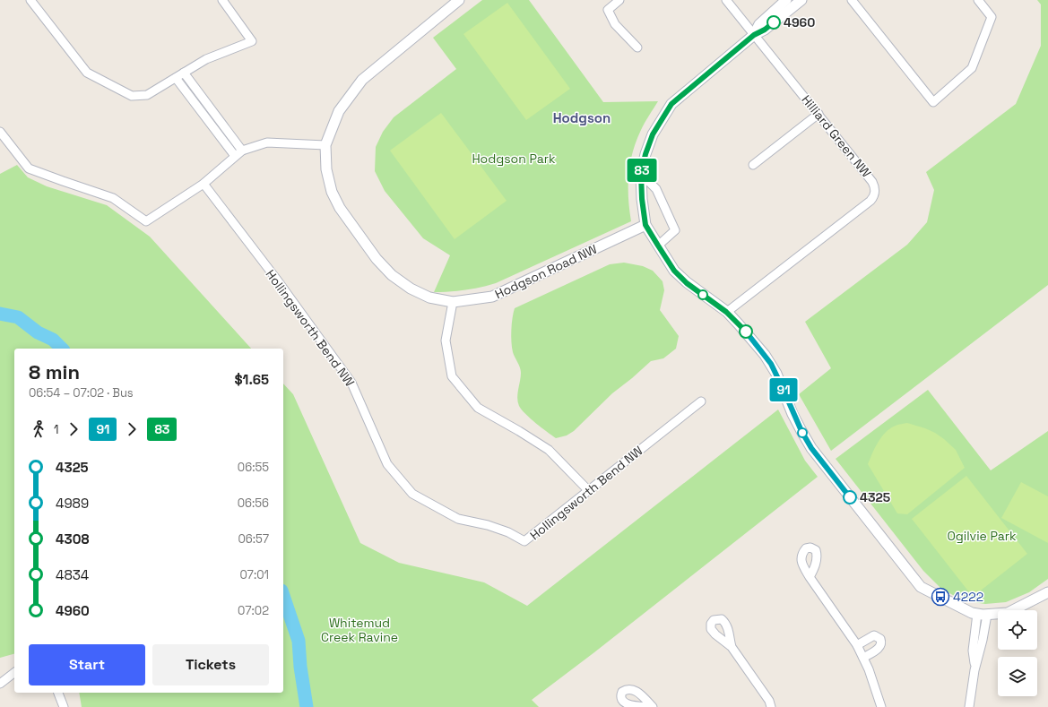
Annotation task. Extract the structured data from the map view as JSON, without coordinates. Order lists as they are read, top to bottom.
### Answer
{
  "streets": {
    "street": ["Hilliard Green NW", "Hodgson Road NW", "Hollingsworth Bend NW"]
  },
  "districts": ["Hodgson"],
  "parks": ["Hodgson Park", "Ogilvie Park", "Whitemud Creek Ravine"],
  "places": {
    "other": ["4960", "4325"],
    "bus stop": ["4222"]
  },
  "lines": ["bus line 83", "bus line 91"],
  "page": {
    "on_map": ["91", "83"],
    "heading": ["8 min", "06:54 – 07:02 · Bus", "$1.65"],
    "legs": ["1", "91", "83"],
    "list": [
      {
        "name": "4325",
        "value": "06:55"
      },
      {
        "name": "4989",
        "value": "06:56"
      },
      {
        "name": "4308",
        "value": "06:57"
      },
      {
        "name": "4834",
        "value": "07:01"
      },
      {
        "name": "4960",
        "value": "07:02"
      }
    ],
    "buttons": ["Start", "Tickets"]
  }
}
